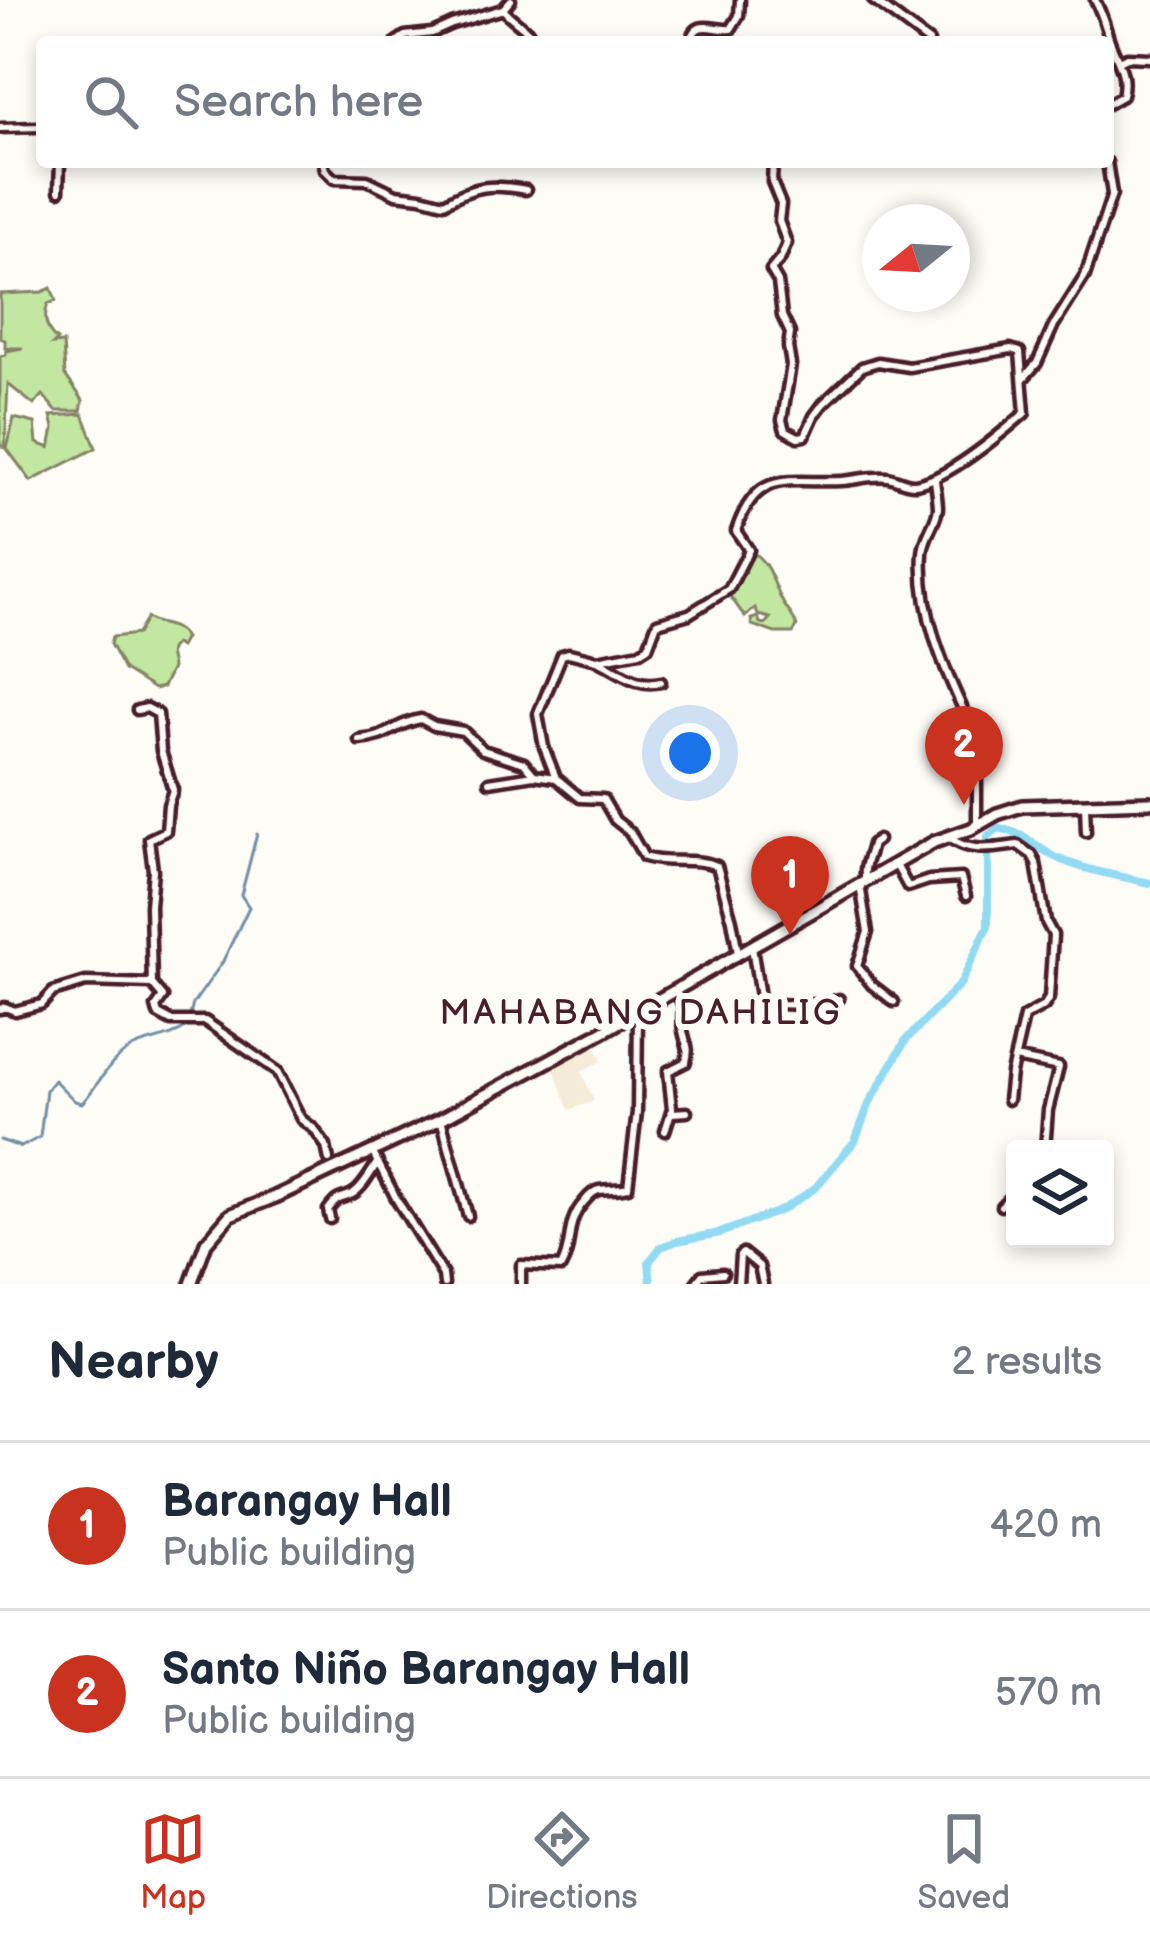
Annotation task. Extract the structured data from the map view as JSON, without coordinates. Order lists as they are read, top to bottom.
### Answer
{
  "districts": ["MAHABANG DAHILIG"],
  "north": "left",
  "page": {
    "search": "Search here",
    "pins": ["2", "1"],
    "heading": ["Nearby", "2 results"],
    "list": [
      {
        "mark": "1",
        "name": "Barangay Hall",
        "note": "Public building",
        "value": "420 m"
      },
      {
        "mark": "2",
        "name": "Santo Niño Barangay Hall",
        "note": "Public building",
        "value": "570 m"
      }
    ],
    "nav": ["Map", "Directions", "Saved"]
  }
}
